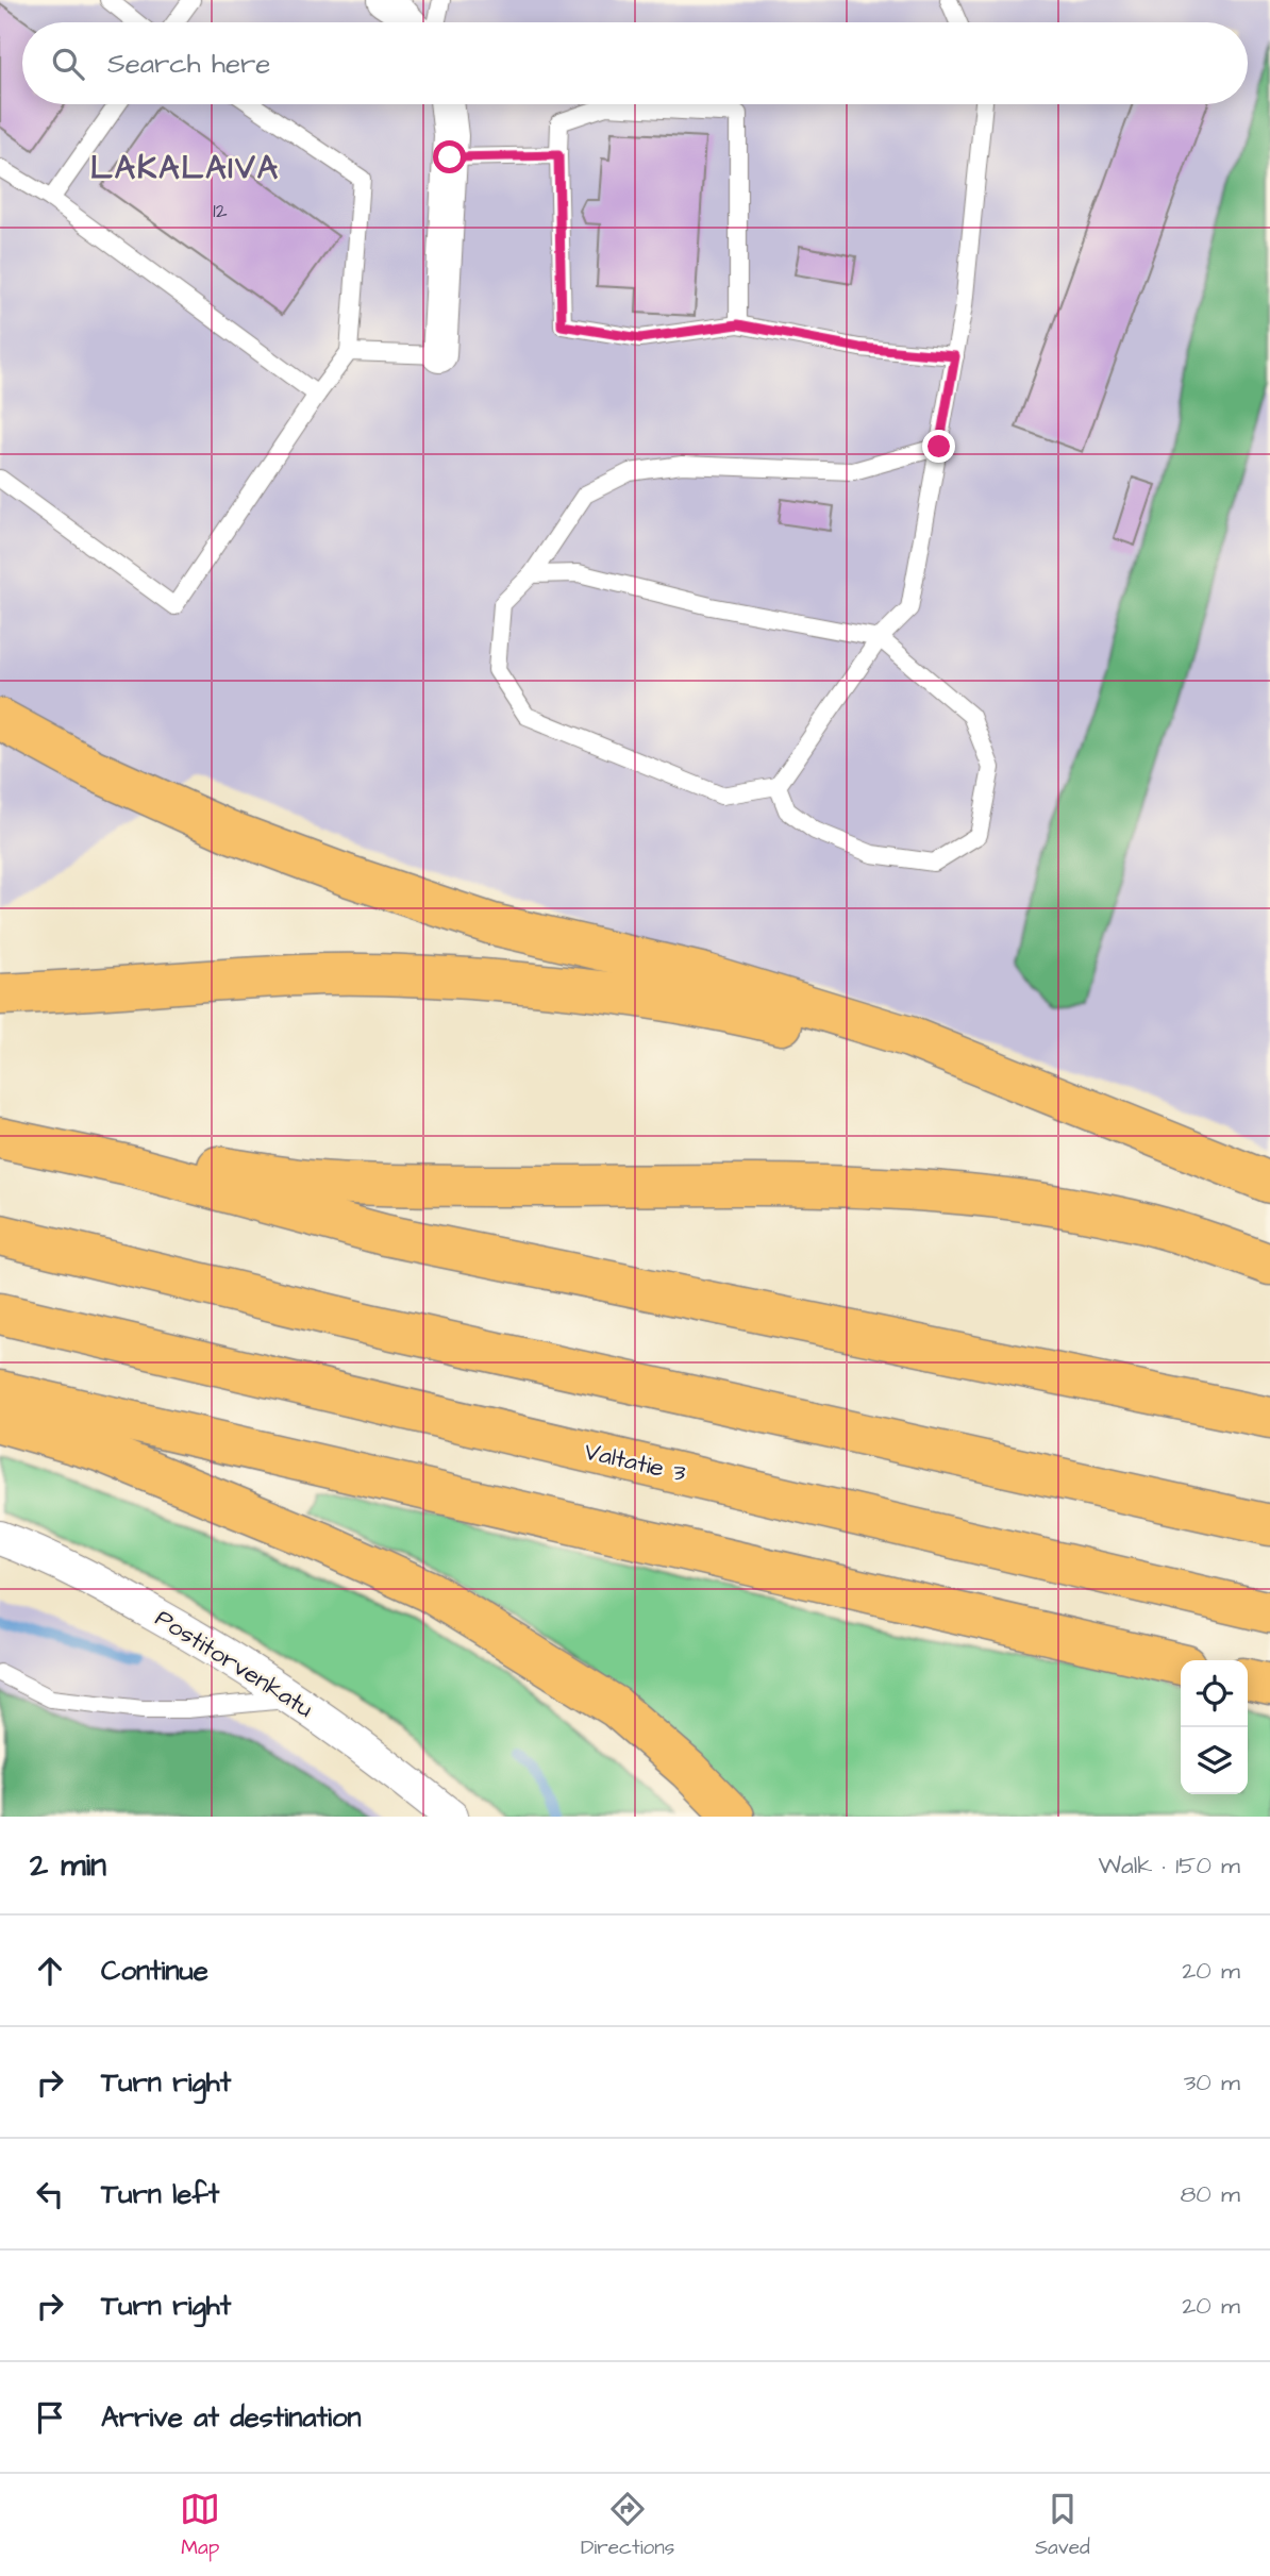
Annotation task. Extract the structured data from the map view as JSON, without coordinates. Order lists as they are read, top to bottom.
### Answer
{
  "streets": {
    "highway": ["Valtatie 3"],
    "street": ["Postitorvenkatu"]
  },
  "districts": ["LAKALAIVA"],
  "house_numbers": ["12"],
  "page": {
    "search": "Search here",
    "heading": ["2 min", "Walk · 150 m"],
    "list": [
      ["Continue", "20 m"],
      ["Turn right", "30 m"],
      ["Turn left", "80 m"],
      ["Turn right", "20 m"],
      "Arrive at destination"
    ],
    "nav": ["Map", "Directions", "Saved"]
  }
}
